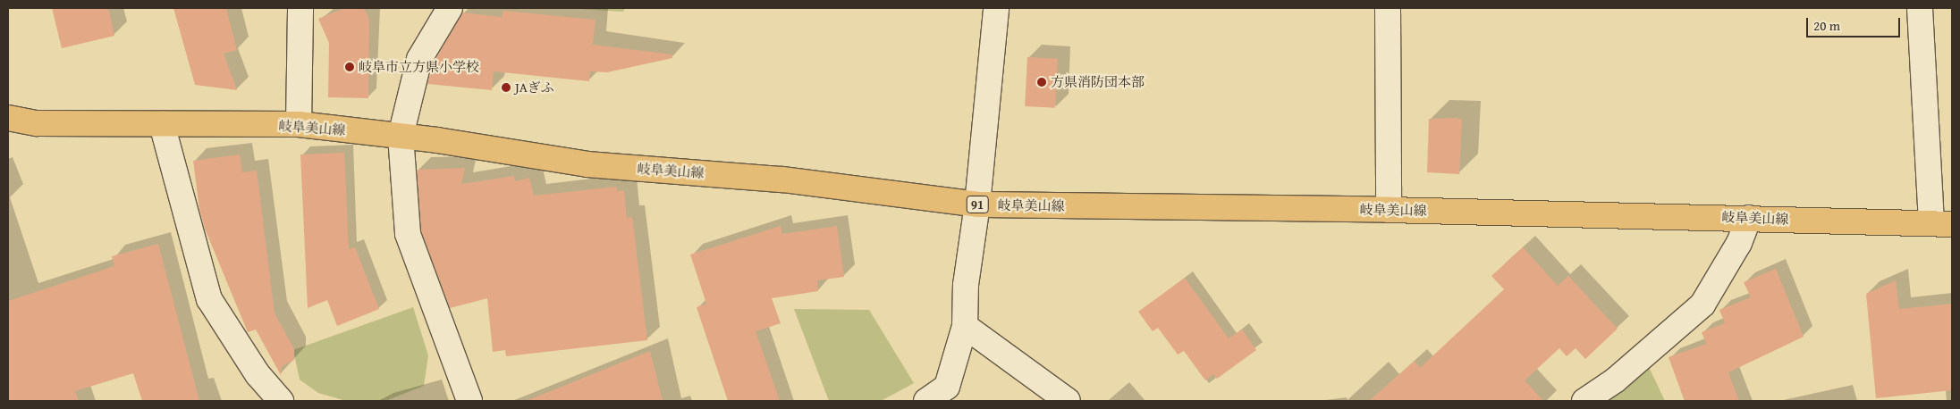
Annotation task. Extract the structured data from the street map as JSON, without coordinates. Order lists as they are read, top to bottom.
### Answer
{
  "streets": {
    "main road": ["岐阜美山線", "91"]
  },
  "places": ["岐阜市立方県小学校", "方県消防団本部", "JAぎふ"],
  "scale_bar": "20 m"
}
